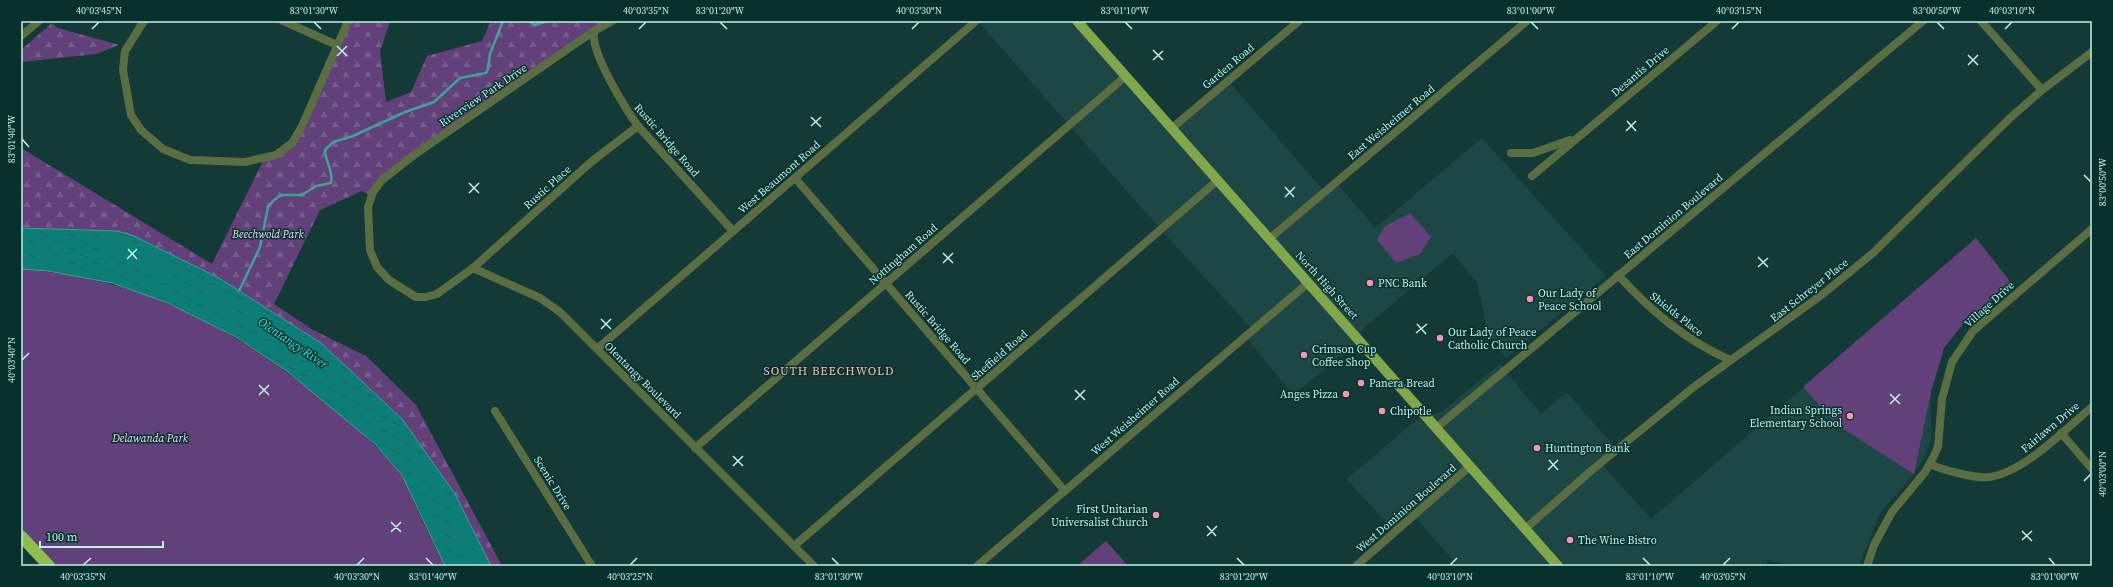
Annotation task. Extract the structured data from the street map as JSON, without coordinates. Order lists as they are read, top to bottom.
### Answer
{
  "streets": {
    "main road": ["North High Street"],
    "street": [
      "Garden Road",
      "Desantis Drive",
      "Riverview Park Drive",
      "East Weisheimer Road",
      "Rustic Bridge Road",
      "West Beaumont Road",
      "Rustic Place",
      "East Dominion Boulevard",
      "Nottingham Road",
      "East Schreyer Place",
      "Village Drive",
      "Shields Place",
      "Sheffield Road",
      "Olentangy Boulevard",
      "West Weisheimer Road",
      "Fairlawn Drive",
      "Scenic Drive",
      "West Dominion Boulevard"
    ]
  },
  "crossings": [
    ["Garden Road", "North High Street"],
    ["Riverview Park Drive", "Rustic Bridge Road"],
    ["Riverview Park Drive", "Rustic Place"],
    ["Riverview Park Drive", "Olentangy Boulevard"],
    ["East Weisheimer Road", "North High Street"],
    ["Rustic Bridge Road", "West Beaumont Road"],
    ["Rustic Bridge Road", "Rustic Place"],
    ["Rustic Bridge Road", "Nottingham Road"],
    ["Rustic Bridge Road", "Sheffield Road"],
    ["Rustic Bridge Road", "West Weisheimer Road"],
    ["West Beaumont Road", "Olentangy Boulevard"],
    ["Rustic Place", "Olentangy Boulevard"],
    ["East Dominion Boulevard", "North High Street"],
    ["East Dominion Boulevard", "Shields Place"],
    ["Nottingham Road", "North High Street"],
    ["Nottingham Road", "Olentangy Boulevard"],
    ["North High Street", "East Schreyer Place"],
    ["North High Street", "Sheffield Road"],
    ["North High Street", "West Weisheimer Road"],
    ["North High Street", "West Dominion Boulevard"],
    ["East Schreyer Place", "Shields Place"],
    ["Village Drive", "Fairlawn Drive"],
    ["Sheffield Road", "Olentangy Boulevard"]
  ],
  "districts": ["SOUTH BEECHWOLD"],
  "water": ["Olentangy River"],
  "parks": ["Beechwold Park", "Delawanda Park"],
  "places": [
    "PNC Bank",
    "Our Lady of Peace School",
    "Our Lady of Peace Catholic Church",
    "Crimson Cup Coffee Shop",
    "Panera Bread",
    "Anges Pizza",
    "Chipotle",
    "Indian Springs Elementary School",
    "Huntington Bank",
    "First Unitarian Universalist Church",
    "The Wine Bistro"
  ],
  "scale_bar": "100 m",
  "coordinates": [
    "40°03'45\"N",
    "83°01'30\"W",
    "40°03'35\"N",
    "83°01'20\"W",
    "40°03'30\"N",
    "83°01'10\"W",
    "83°01'00\"W",
    "40°03'15\"N",
    "83°00'50\"W",
    "40°03'10\"N",
    "83°01'40\"W",
    "40°03'40\"N",
    "40°03'00\"N",
    "40°03'25\"N",
    "40°03'05\"N"
  ]
}
